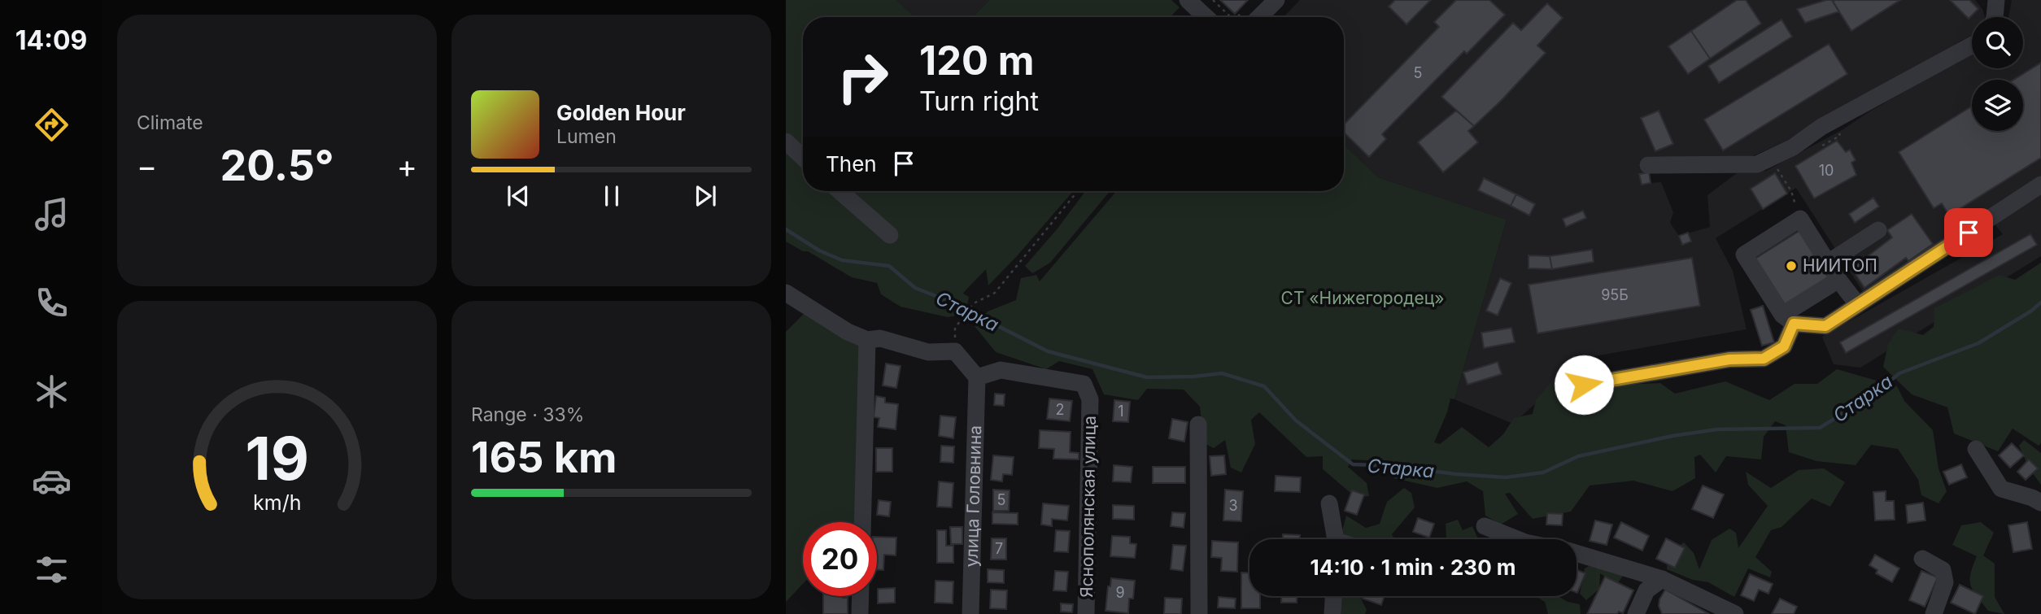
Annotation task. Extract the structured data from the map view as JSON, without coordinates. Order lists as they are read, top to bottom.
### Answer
{
  "streets": {
    "street": ["улица Головнина", "Яснополянская улица"]
  },
  "crossings": [
    ["улица Головнина", "Яснополянская улица"]
  ],
  "water": ["Старка"],
  "parks": ["СТ «Нижегородец»"],
  "places": ["НИИТОП"],
  "house_numbers": [
    "5",
    "10",
    "95Б",
    "2",
    "1",
    "5",
    "3",
    "7",
    "9"
  ],
  "page": {
    "tabs": "14:09",
    "tile": [
      "Climate",
      ["Range · 33%", "165 km"]
    ],
    "turn": ["120 m", "Turn right"],
    "song": ["Golden Hour", "Lumen"],
    "then": "Then",
    "heat": ["−", "20.5°", "+"],
    "limit": "20",
    "trip": "14:10 · 1 min · 230 m",
    "gauge": ["19", "km/h"]
  }
}
